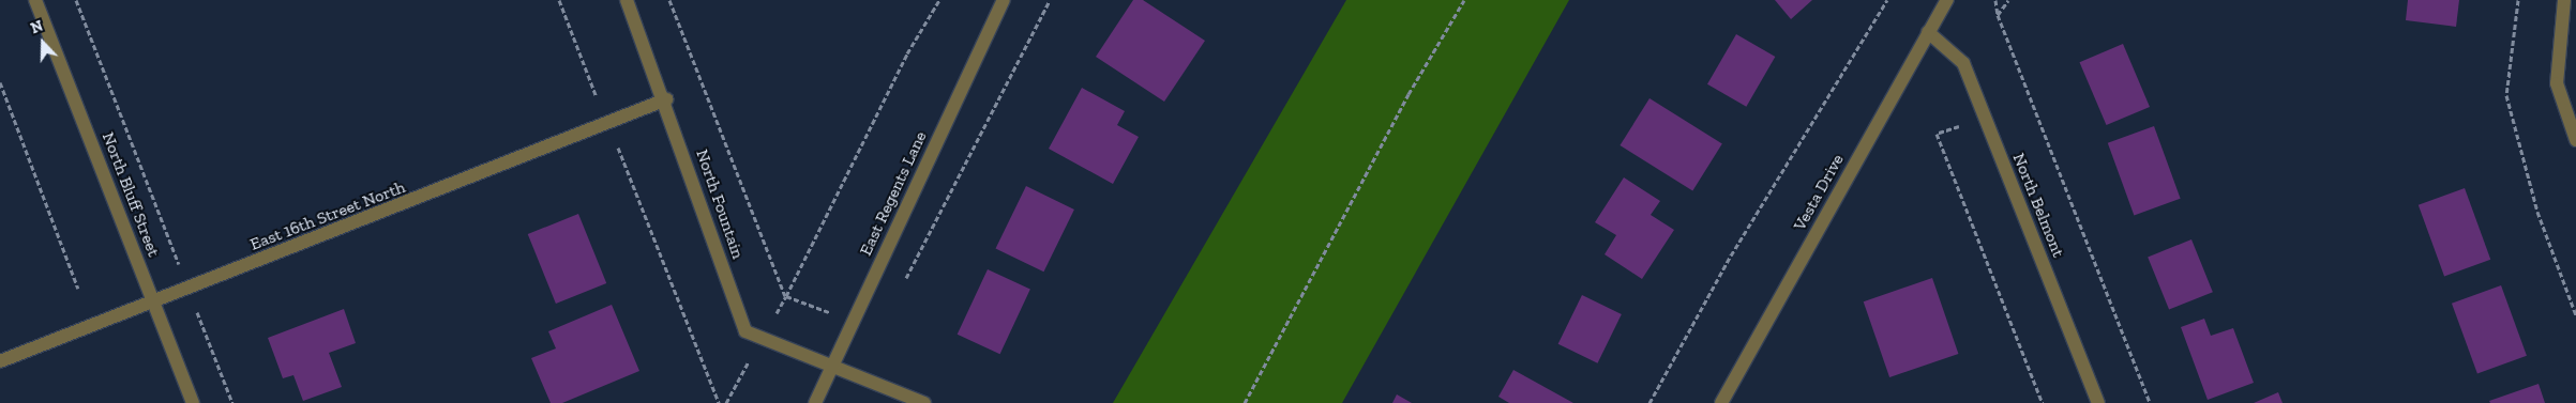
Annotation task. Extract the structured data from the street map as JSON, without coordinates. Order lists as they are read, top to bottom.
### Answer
{
  "streets": {
    "street": [
      "Vesta Drive",
      "East Regents Lane",
      "North Bluff Street",
      "North Fountain",
      "North Belmont",
      "East 16th Street North"
    ]
  },
  "crossings": [
    ["Vesta Drive", "North Belmont"],
    ["East Regents Lane", "North Fountain"],
    ["North Bluff Street", "East 16th Street North"],
    ["North Fountain", "East 16th Street North"]
  ],
  "north": "top"
}
